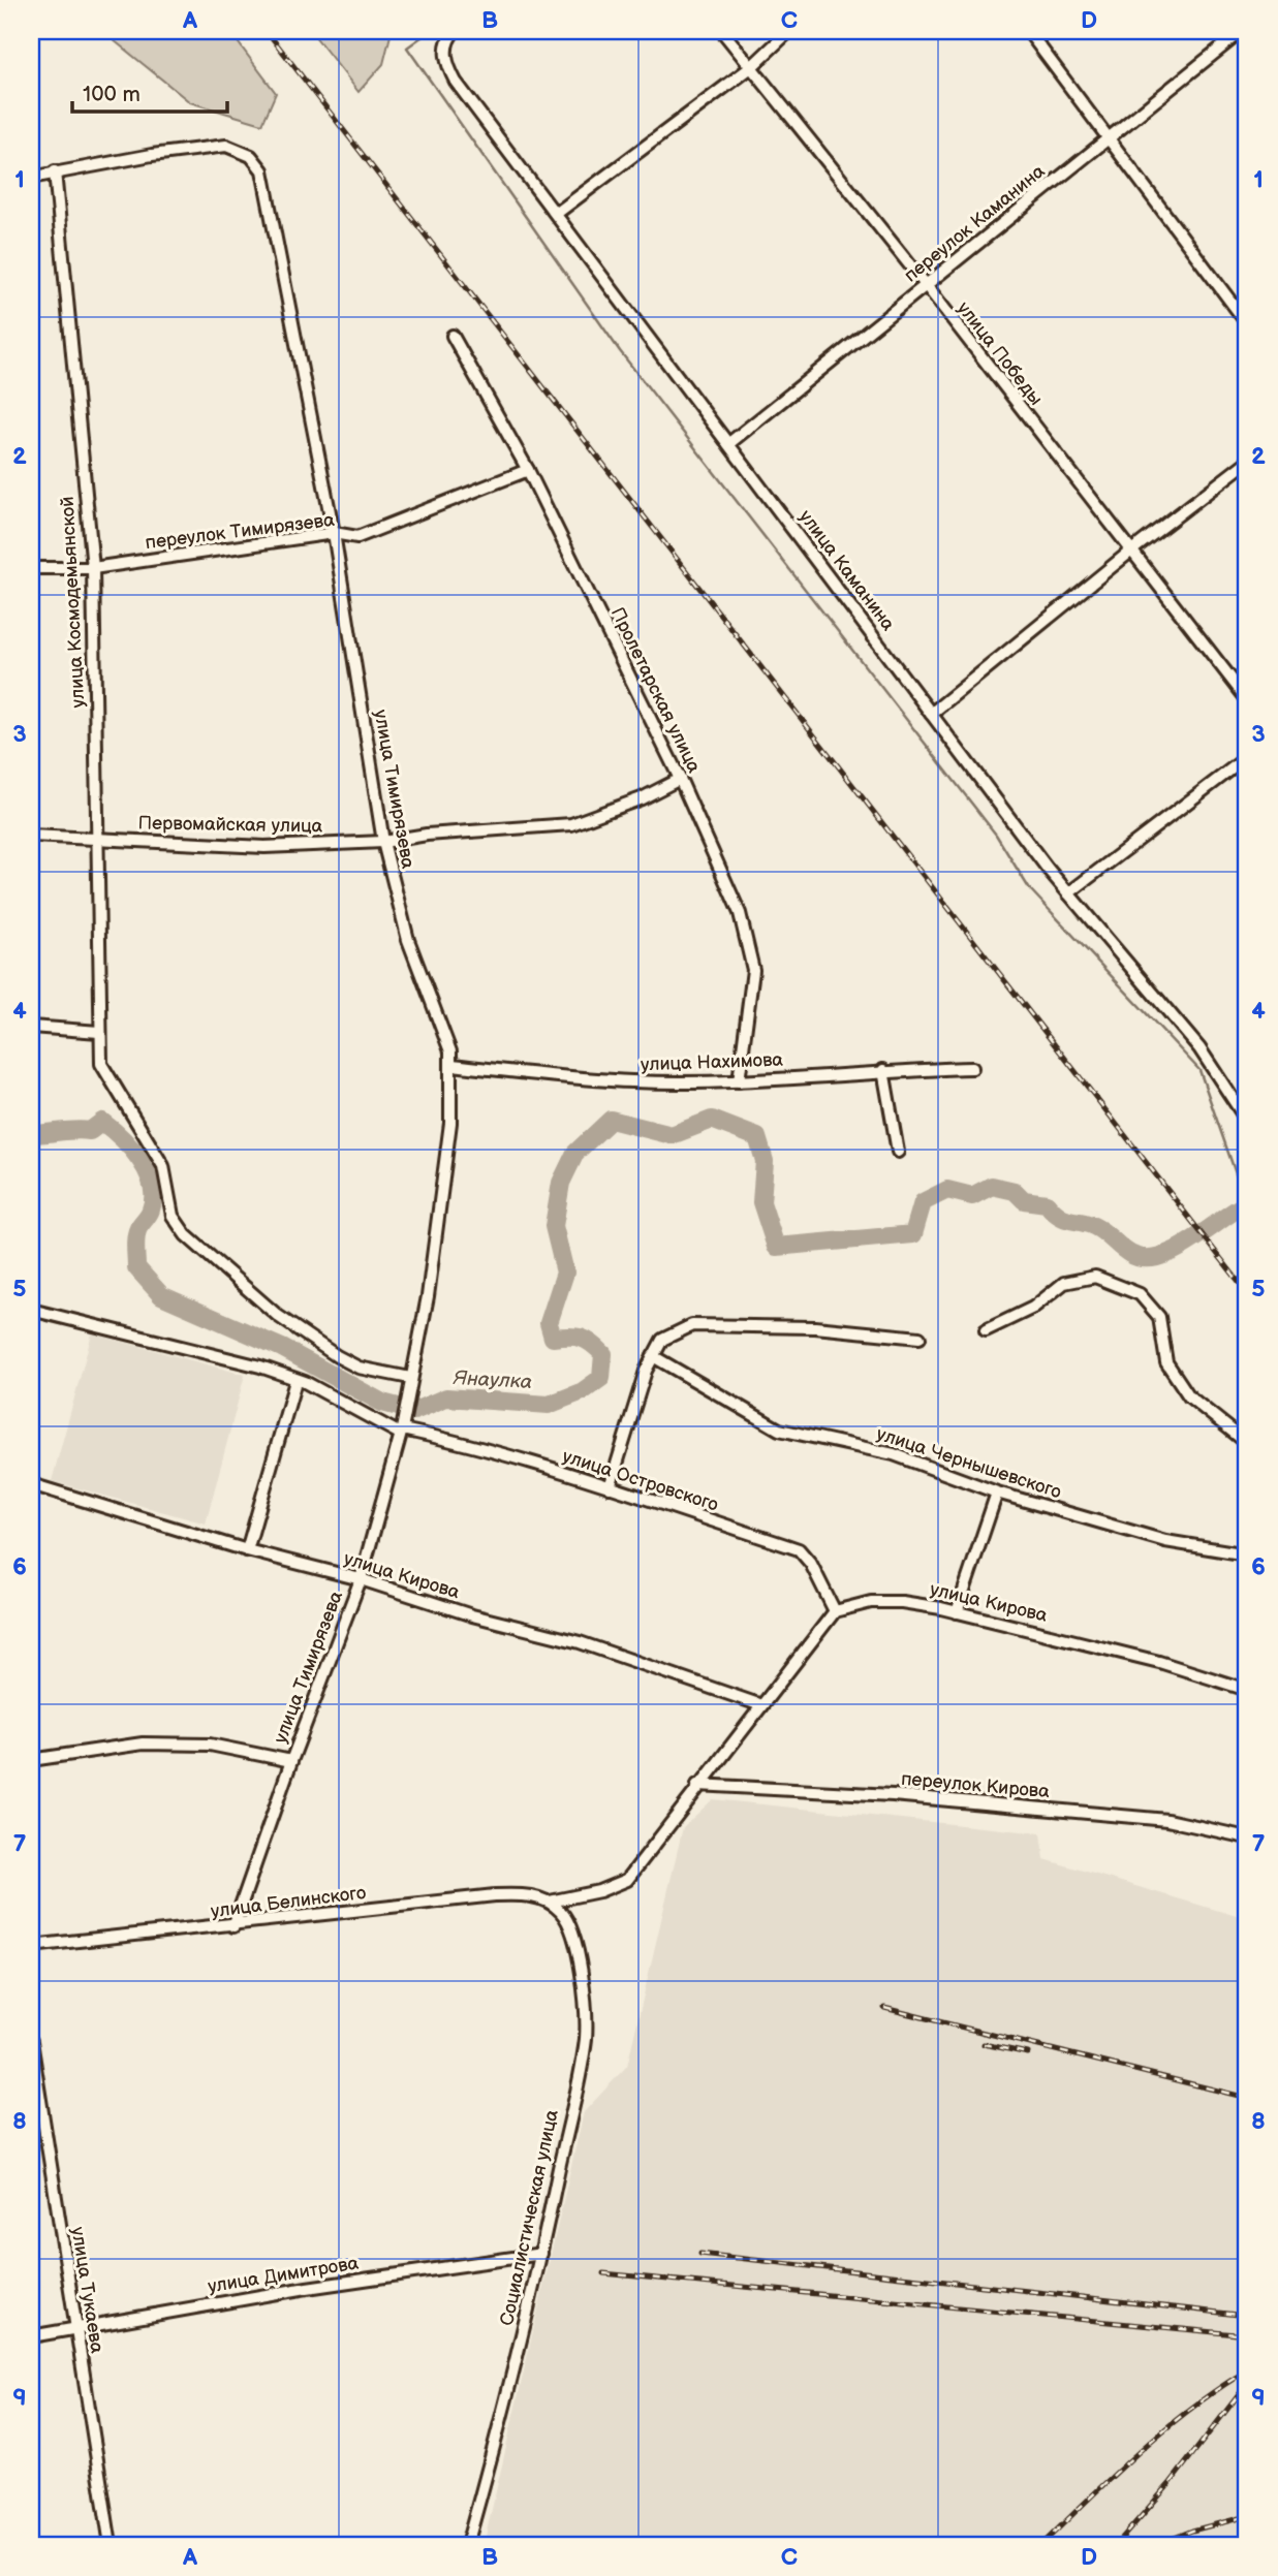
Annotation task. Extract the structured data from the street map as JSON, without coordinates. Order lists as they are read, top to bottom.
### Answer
{
  "streets": {
    "street": [
      "переулок Каманина",
      "улица Победы",
      "переулок Тимирязева",
      "улица Каманина",
      "улица Космодемьянской",
      "Пролетарская улица",
      "улица Тимирязева",
      "Первомайская улица",
      "улица Нахимова",
      "улица Чернышевского",
      "улица Островского",
      "улица Кирова",
      "переулок Кирова",
      "улица Белинского",
      "Социалистическая улица",
      "улица Димитрова",
      "улица Тукаева"
    ]
  },
  "crossings": [
    ["переулок Каманина", "улица Победы"],
    ["переулок Каманина", "улица Каманина"],
    ["переулок Тимирязева", "улица Космодемьянской"],
    ["переулок Тимирязева", "Пролетарская улица"],
    ["переулок Тимирязева", "улица Тимирязева"],
    ["улица Космодемьянской", "улица Тимирязева"],
    ["улица Космодемьянской", "Первомайская улица"],
    ["Пролетарская улица", "Первомайская улица"],
    ["Пролетарская улица", "улица Нахимова"],
    ["улица Тимирязева", "Первомайская улица"],
    ["улица Тимирязева", "улица Нахимова"],
    ["улица Тимирязева", "улица Островского"],
    ["улица Тимирязева", "улица Кирова"],
    ["улица Тимирязева", "улица Белинского"],
    ["улица Островского", "улица Кирова"],
    ["улица Белинского", "Социалистическая улица"],
    ["Социалистическая улица", "улица Димитрова"],
    ["улица Димитрова", "улица Тукаева"]
  ],
  "water": ["Янаулка"],
  "scale_bar": "100 m",
  "grid": {
    "columns": [
      "A",
      "B",
      "C",
      "D"
    ],
    "rows": [
      "1",
      "2",
      "3",
      "4",
      "5",
      "6",
      "7",
      "8",
      "9"
    ]
  }
}
